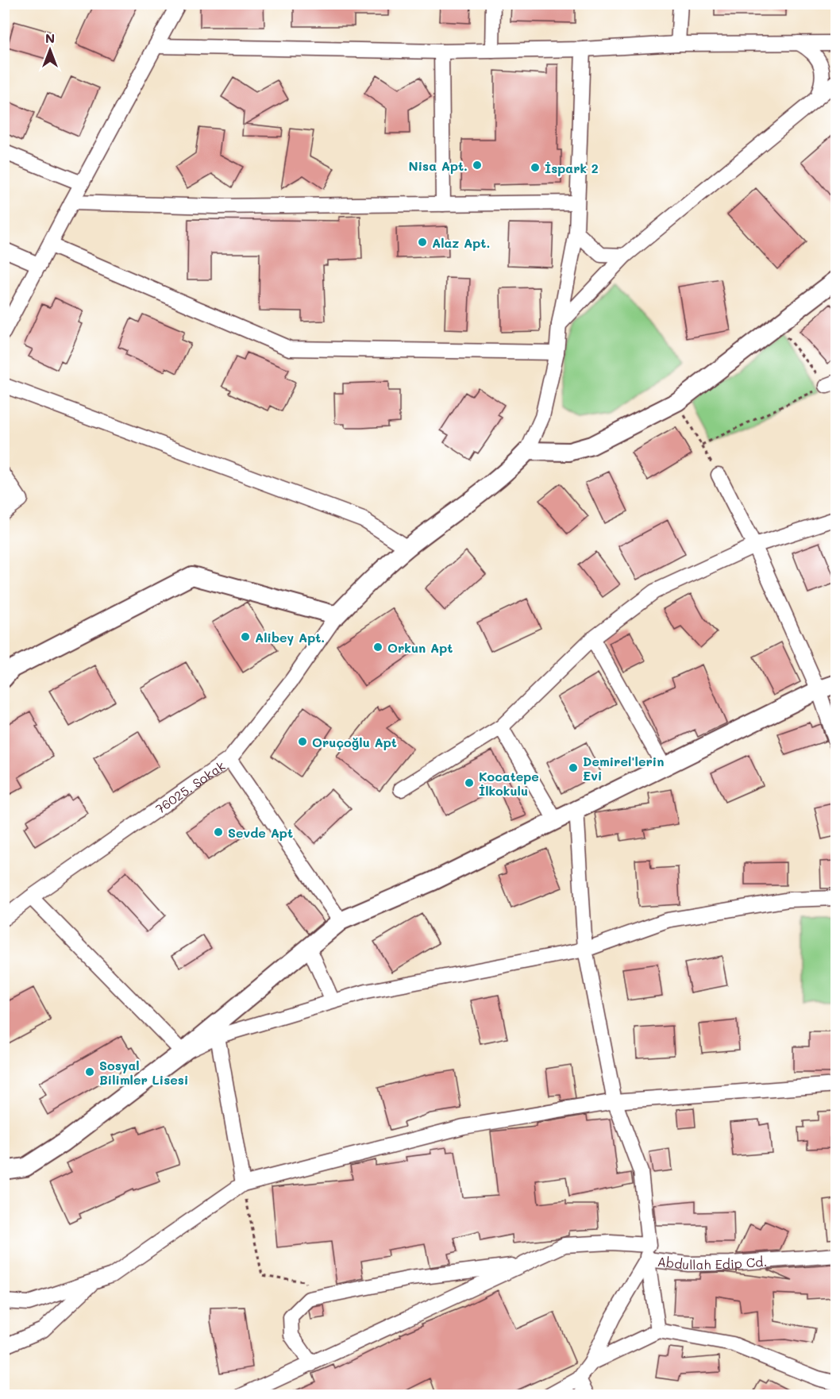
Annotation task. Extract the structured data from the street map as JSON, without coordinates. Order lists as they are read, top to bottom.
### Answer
{
  "streets": {
    "street": ["76025. Sokak", "Abdullah Edip Cd."]
  },
  "places": [
    "Nisa Apt.",
    "İspark 2",
    "Alaz Apt.",
    "Alibey Apt.",
    "Orkun Apt",
    "Oruçoğlu Apt",
    "Demirel'lerin Evi",
    "Kocatepe İlkokulu",
    "Sevde Apt",
    "Sosyal Bilimler Lisesi"
  ],
  "north": "top"
}
